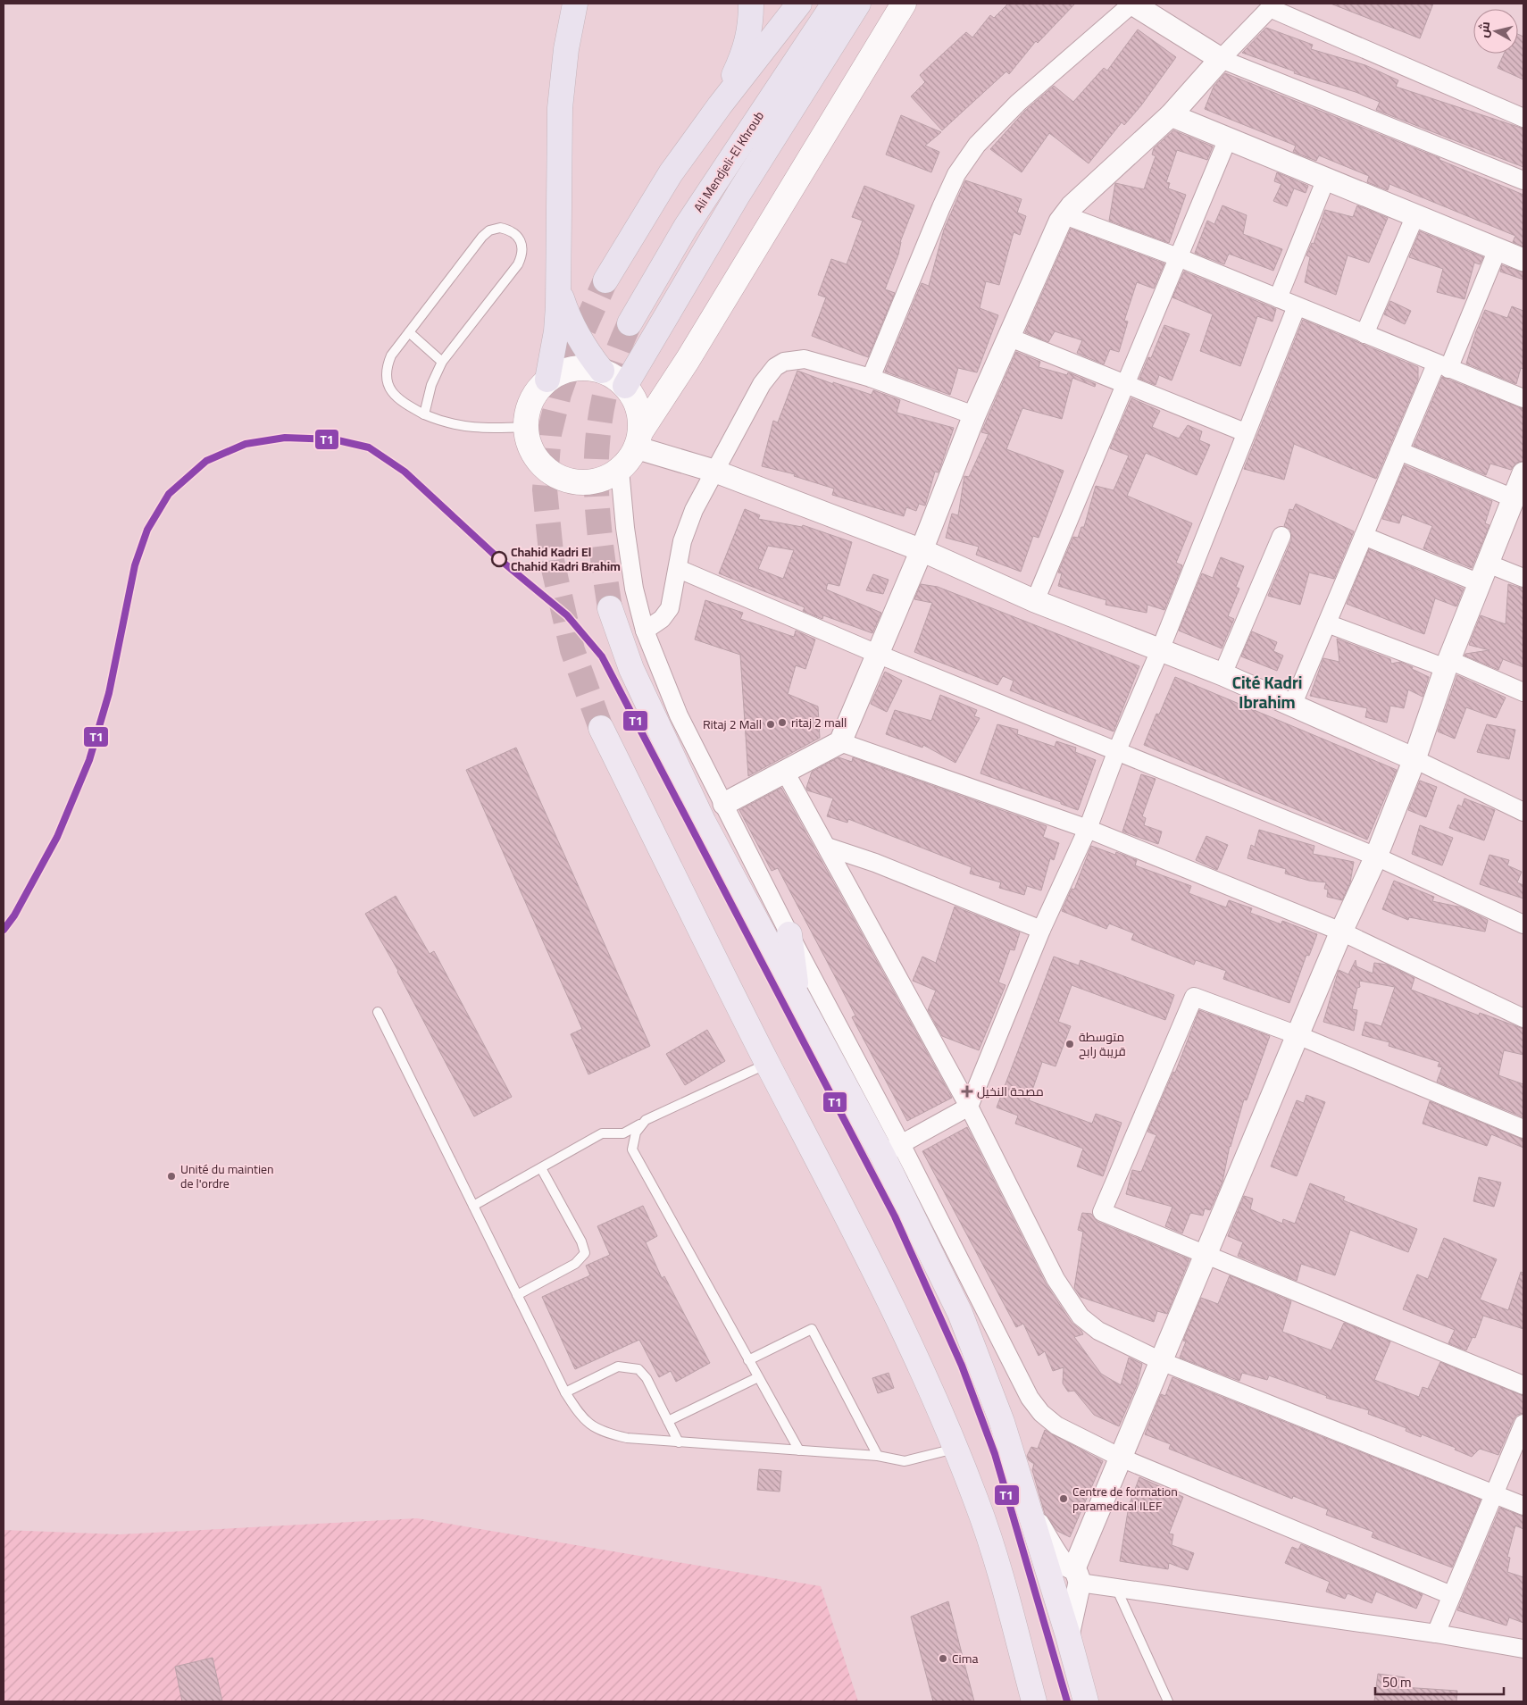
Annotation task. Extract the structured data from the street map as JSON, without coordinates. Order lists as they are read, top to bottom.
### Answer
{
  "streets": {
    "highway": ["Ali Mendjeli-El Khroub"]
  },
  "districts": ["Cité Kadri Ibrahim"],
  "places": {
    "other": [
      "Chahid Kadri El Chahid Kadri Brahim",
      "ritaj 2 mall",
      "Ritaj 2 Mall",
      "متوسطة قريبة رابح",
      "Unité du maintien de l'ordre",
      "Centre de formation paramedical ILEF",
      "Cima"
    ],
    "health": ["مصحة النخيل"]
  },
  "lines": ["transit line T1"],
  "scale_bar": "50 m",
  "north": "left"
}
